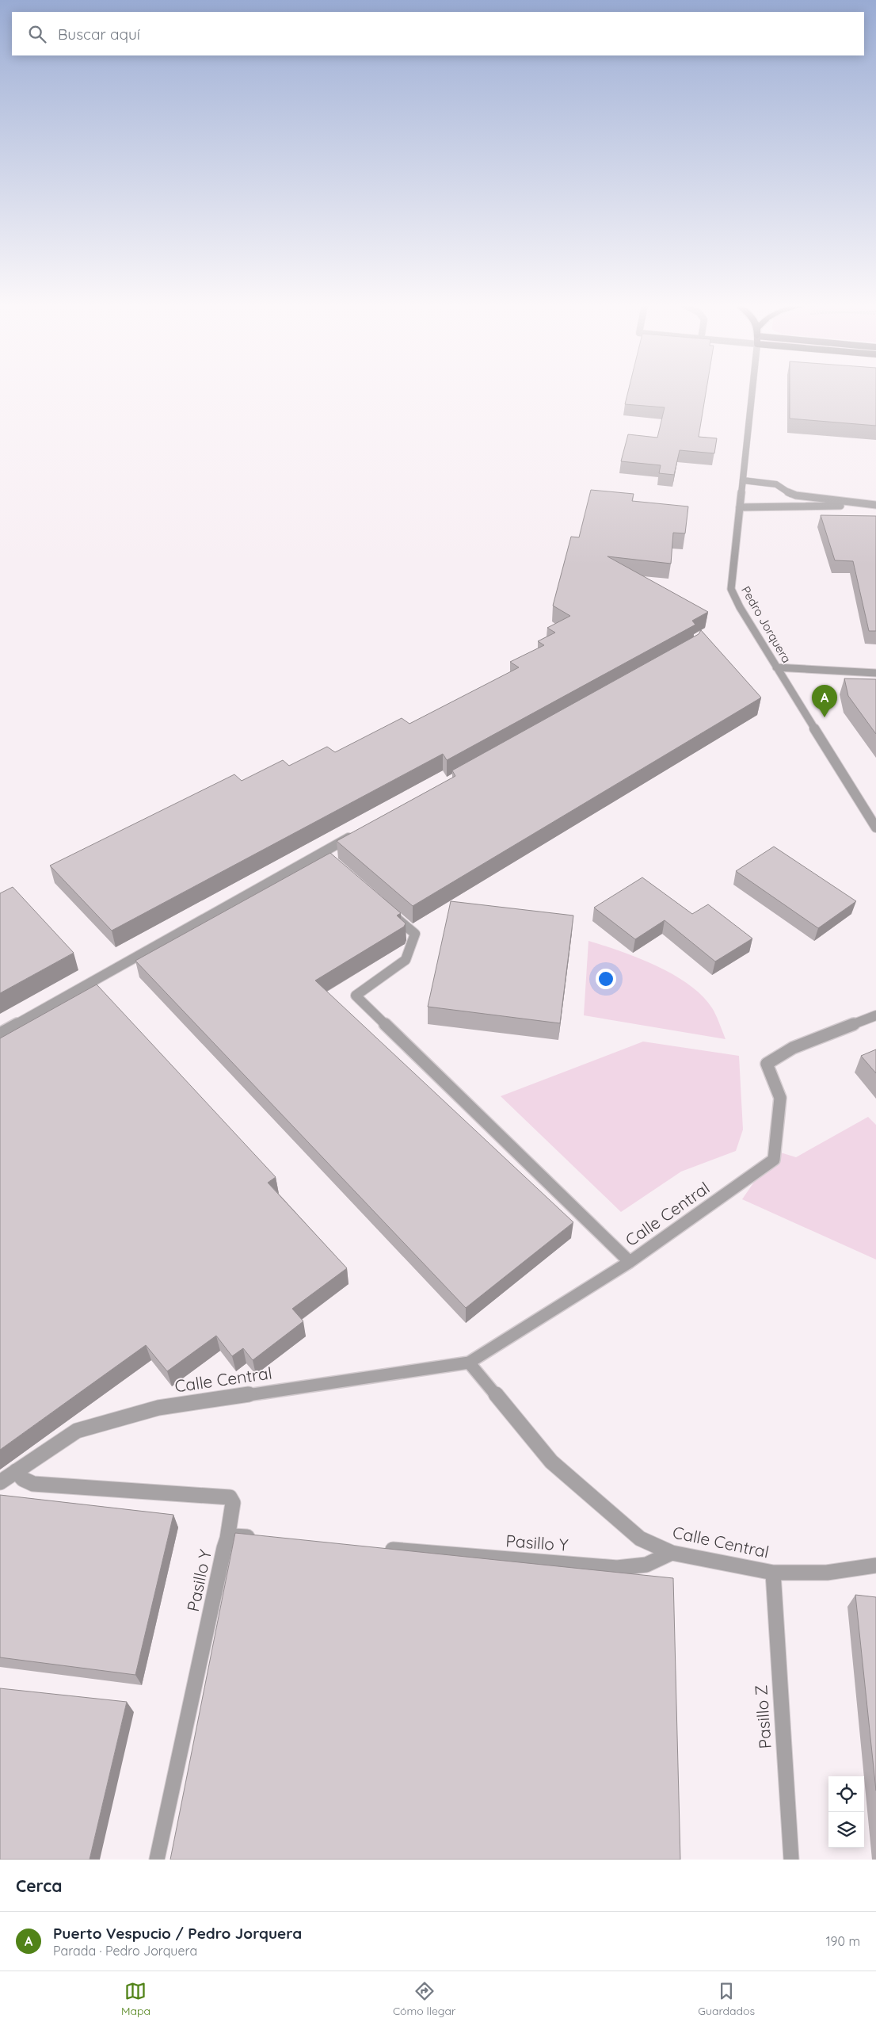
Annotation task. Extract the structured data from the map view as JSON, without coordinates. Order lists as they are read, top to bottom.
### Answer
{
  "streets": {
    "street": [
      "Pedro Jorquera",
      "Calle Central",
      "Pasillo Y",
      "Pasillo Z"
    ]
  },
  "crossings": [
    ["Calle Central", "Pasillo Y"],
    ["Calle Central", "Pasillo Z"]
  ],
  "page": {
    "search": "Buscar aquí",
    "pins": "A",
    "heading": "Cerca",
    "list": [
      {
        "mark": "A",
        "name": "Puerto Vespucio / Pedro Jorquera",
        "note": "Parada · Pedro Jorquera",
        "value": "190 m"
      }
    ],
    "nav": ["Mapa", "Cómo llegar", "Guardados"]
  }
}
